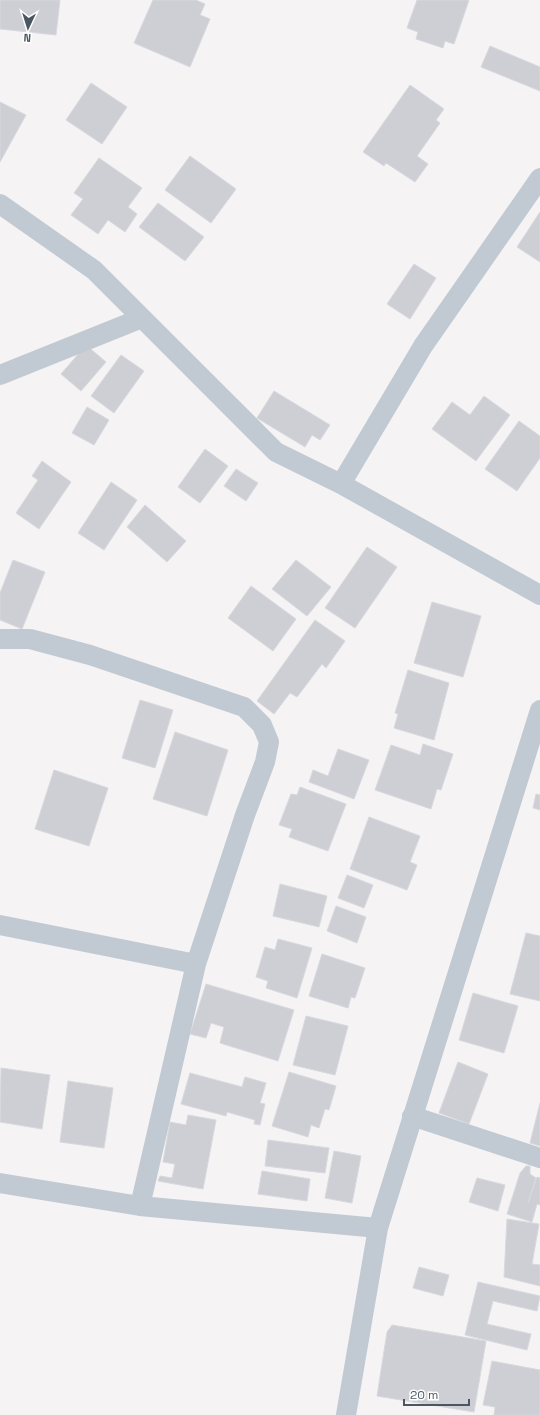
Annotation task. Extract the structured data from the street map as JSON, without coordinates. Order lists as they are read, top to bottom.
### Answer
{
  "scale_bar": "20 m",
  "north": "bottom"
}
